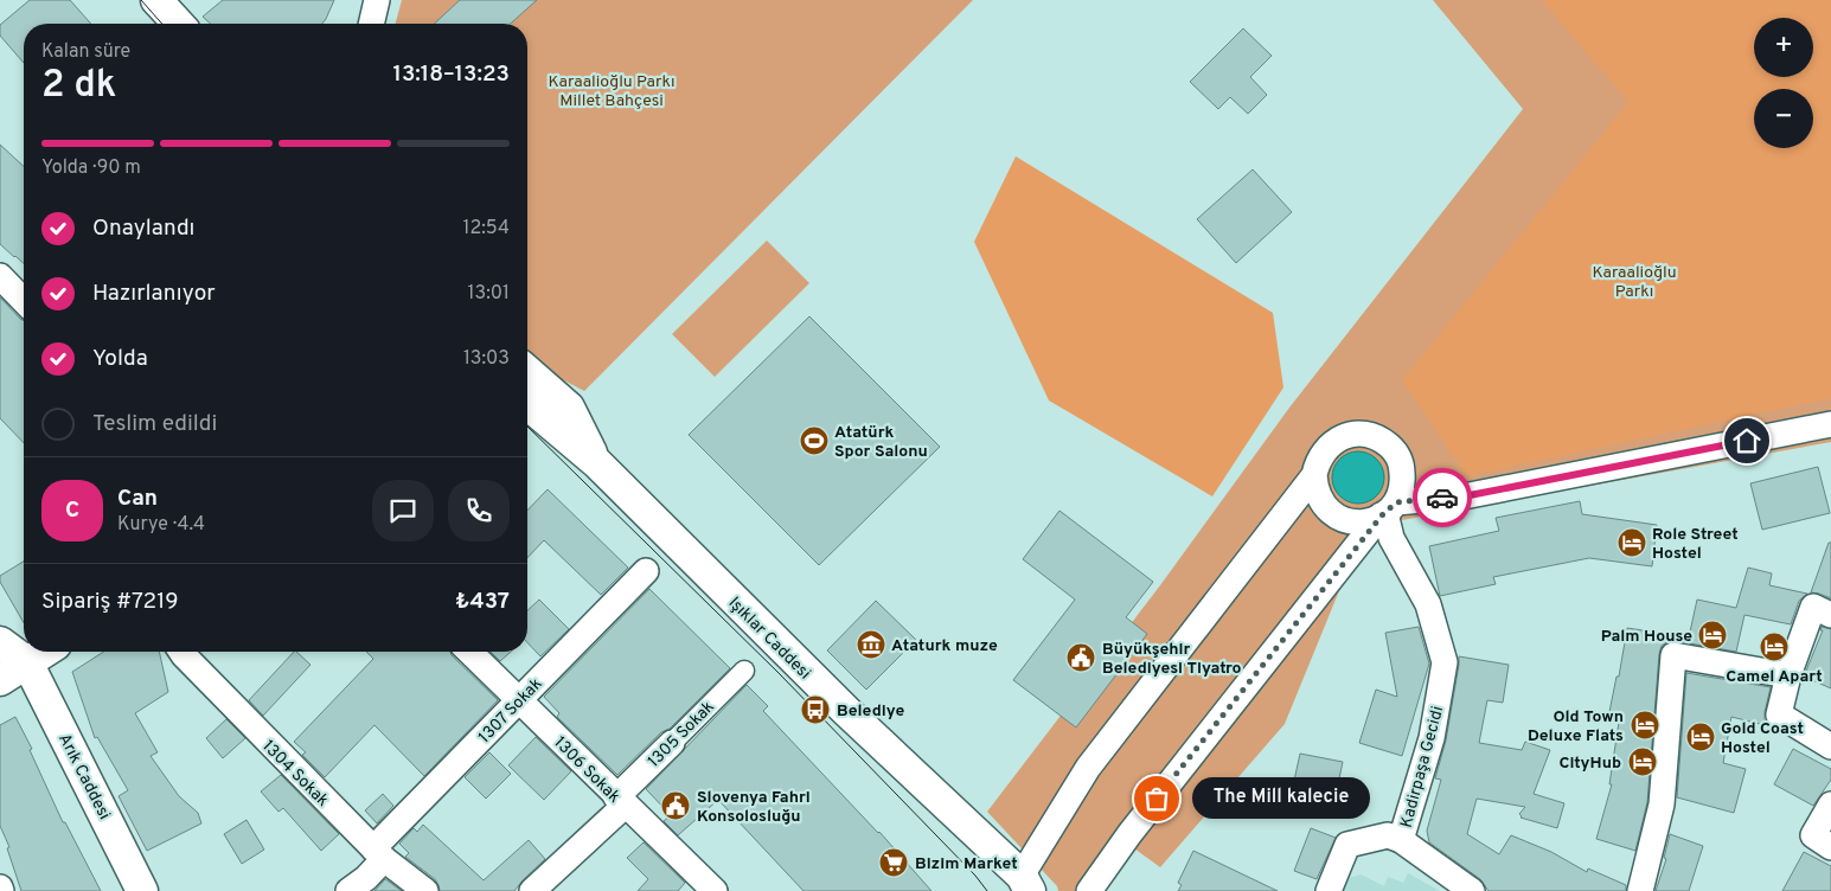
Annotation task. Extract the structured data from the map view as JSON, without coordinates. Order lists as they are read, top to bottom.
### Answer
{
  "streets": {
    "street": [
      "Işıklar Caddesi",
      "1307 Sokak",
      "1305 Sokak",
      "Kadirpaşa Gecidi",
      "1306 Sokak",
      "1304 Sokak",
      "Arık Caddesi"
    ]
  },
  "crossings": [
    ["1307 Sokak", "1306 Sokak"],
    ["1307 Sokak", "1304 Sokak"],
    ["1305 Sokak", "1306 Sokak"]
  ],
  "parks": ["Karaalioğlu Parkı Millet Bahçesi", "Karaalioğlu Parkı"],
  "places": {
    "sports": ["Atatürk Spor Salonu"],
    "hotel": [
      "Role Street Hostel",
      "Palm House",
      "Camel Apart",
      "Old Town Deluxe Flats",
      "Gold Coast Hostel",
      "CityHub"
    ],
    "museum": ["Ataturk muze"],
    "public building": ["Büyükşehir Belediyesi Tiyatro", "Slovenya Fahri Konsolosluğu"],
    "bus stop": ["Belediye"],
    "other": ["The Mill kalecie"],
    "supermarket": ["Bizim Market"]
  },
  "page": {
    "map_buttons": ["+", "−"],
    "heading": ["2 dk", "Kalan süre", "13:18–13:23"],
    "panel": [
      "Can",
      "Kurye · 4.4",
      "Sipariş #7219",
      "₺437"
    ],
    "bar": "Yolda · 90 m",
    "list": [
      ["Onaylandı", "12:54"],
      ["Hazırlanıyor", "13:01"],
      ["Yolda", "13:03"],
      "Teslim edildi"
    ],
    "round": "C",
    "bubble": "The Mill kalecie"
  }
}
